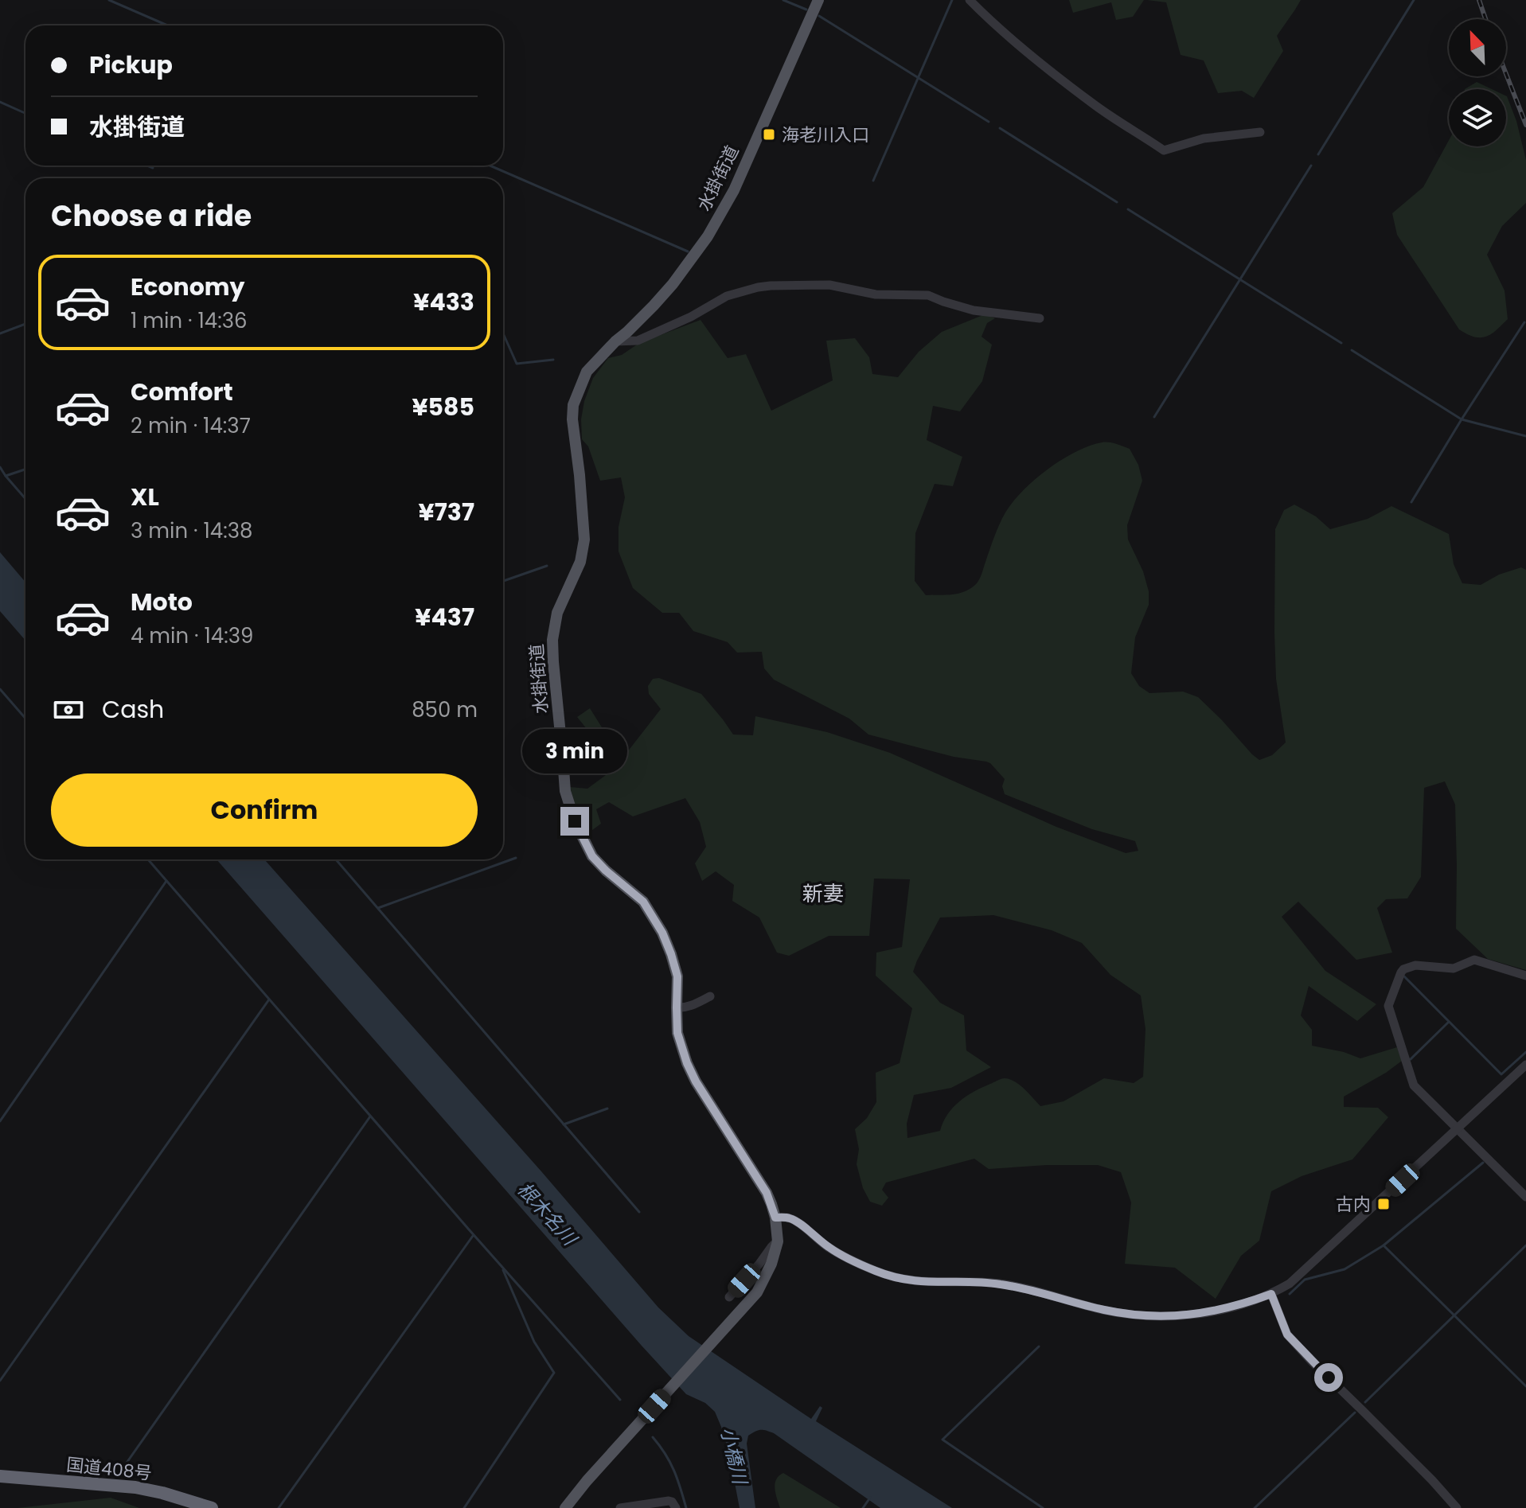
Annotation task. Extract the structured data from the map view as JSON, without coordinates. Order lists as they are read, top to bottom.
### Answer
{
  "streets": {
    "highway": ["国道408号"],
    "main road": ["水掛街道"]
  },
  "districts": ["新妻"],
  "water": ["根木名川", "小橋川"],
  "places": {
    "transit": ["海老川入口", "古内"]
  },
  "north": "top left",
  "page": {
    "banner": ["Pickup", "水掛街道"],
    "heading": "Choose a ride",
    "list": [
      {
        "name": "Economy",
        "note": "1 min · 14:36",
        "value": "¥433"
      },
      {
        "name": "Comfort",
        "note": "2 min · 14:37",
        "value": "¥585"
      },
      {
        "name": "XL",
        "note": "3 min · 14:38",
        "value": "¥737"
      },
      {
        "name": "Moto",
        "note": "4 min · 14:39",
        "value": "¥437"
      }
    ],
    "pay": ["Cash", "850 m"],
    "bubble": "3 min",
    "buttons": "Confirm"
  }
}
